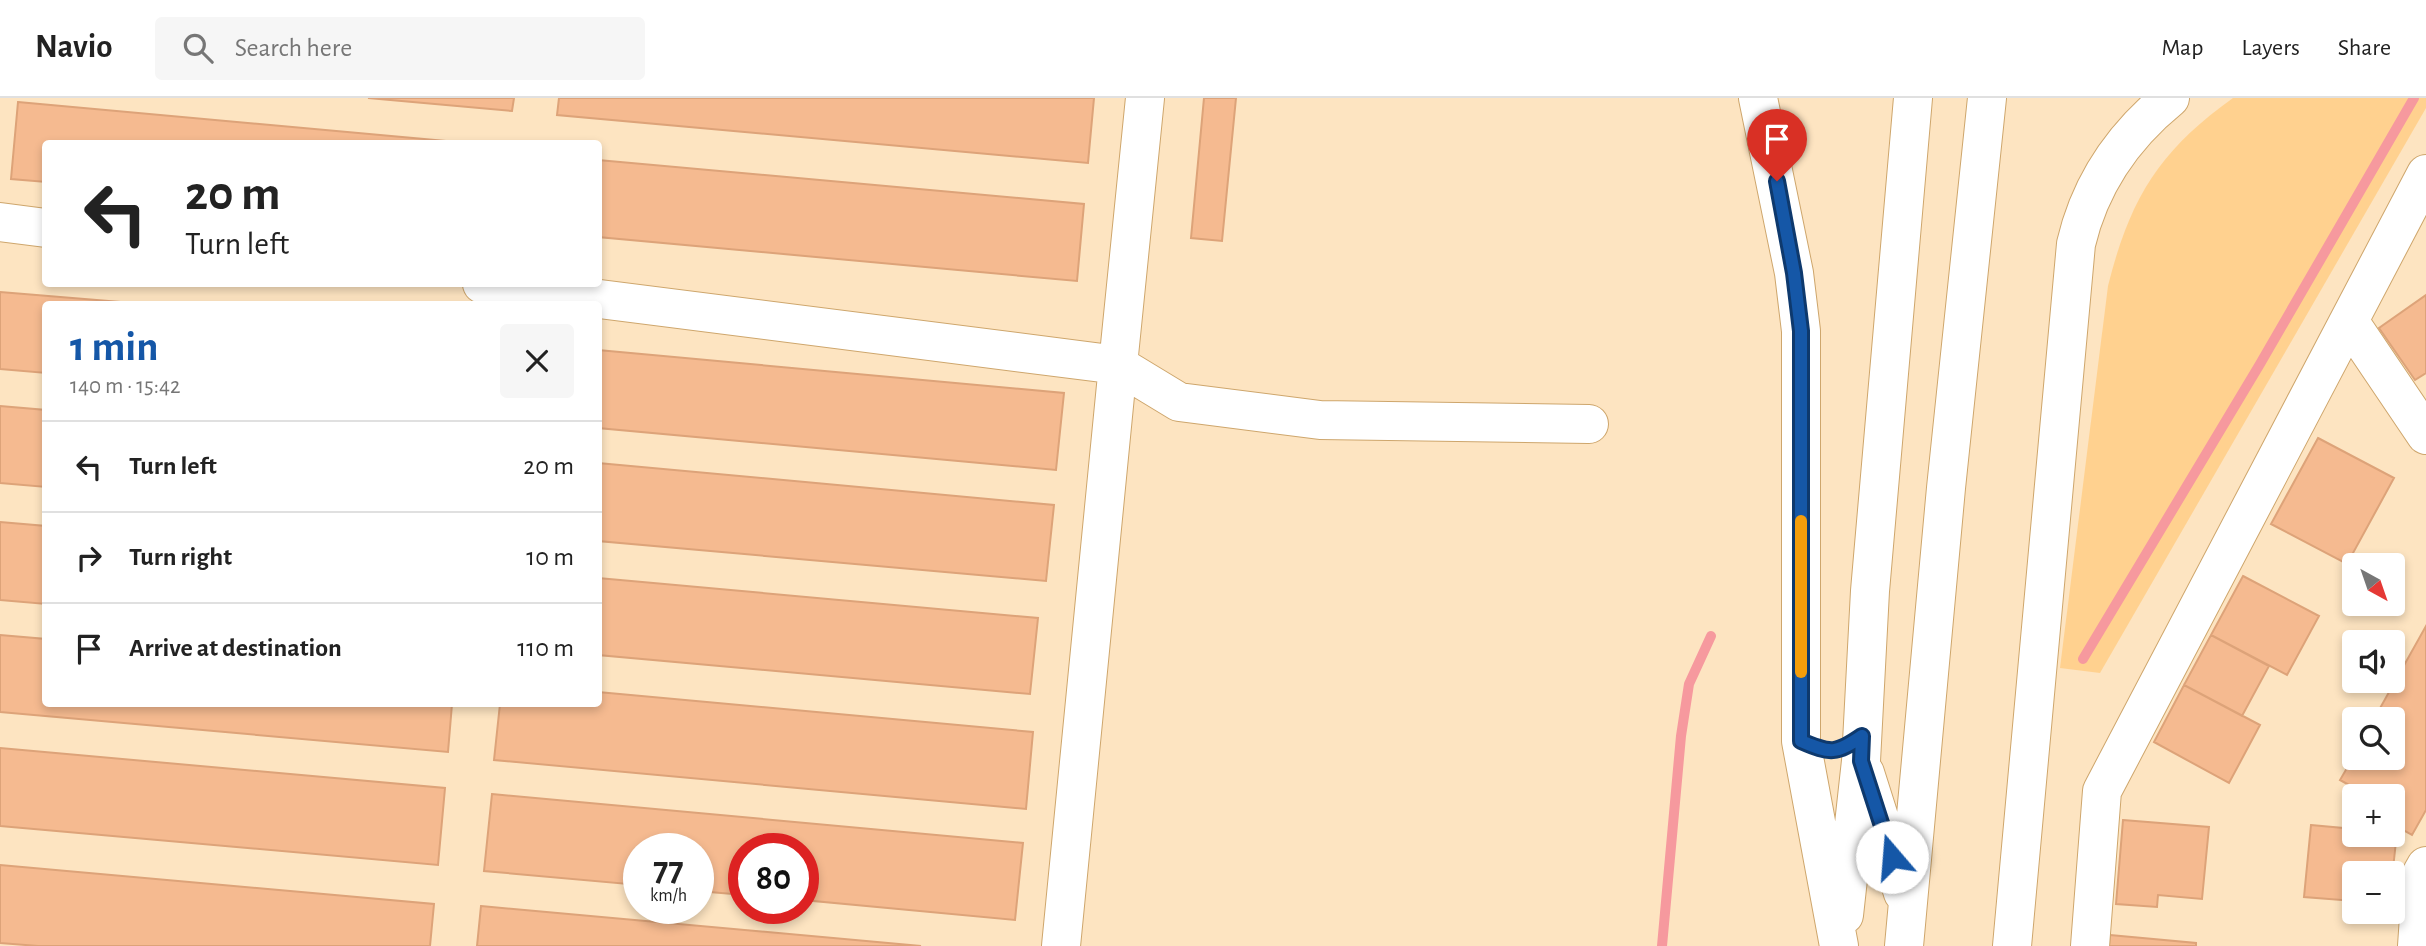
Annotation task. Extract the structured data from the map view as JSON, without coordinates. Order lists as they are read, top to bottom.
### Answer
{
  "north": "bottom right",
  "page": {
    "header": "Navio",
    "search": "Search here",
    "nav": ["Map", "Layers", "Share"],
    "turn": ["20 m", "Turn left"],
    "heading": ["1 min", "140 m · 15:42"],
    "list": [
      {
        "name": "Turn left",
        "value": "20 m"
      },
      {
        "name": "Turn right",
        "value": "10 m"
      },
      {
        "name": "Arrive at destination",
        "value": "110 m"
      }
    ],
    "map_buttons": ["+", "−"],
    "speed": "77 km/h",
    "limit": "80"
  }
}
